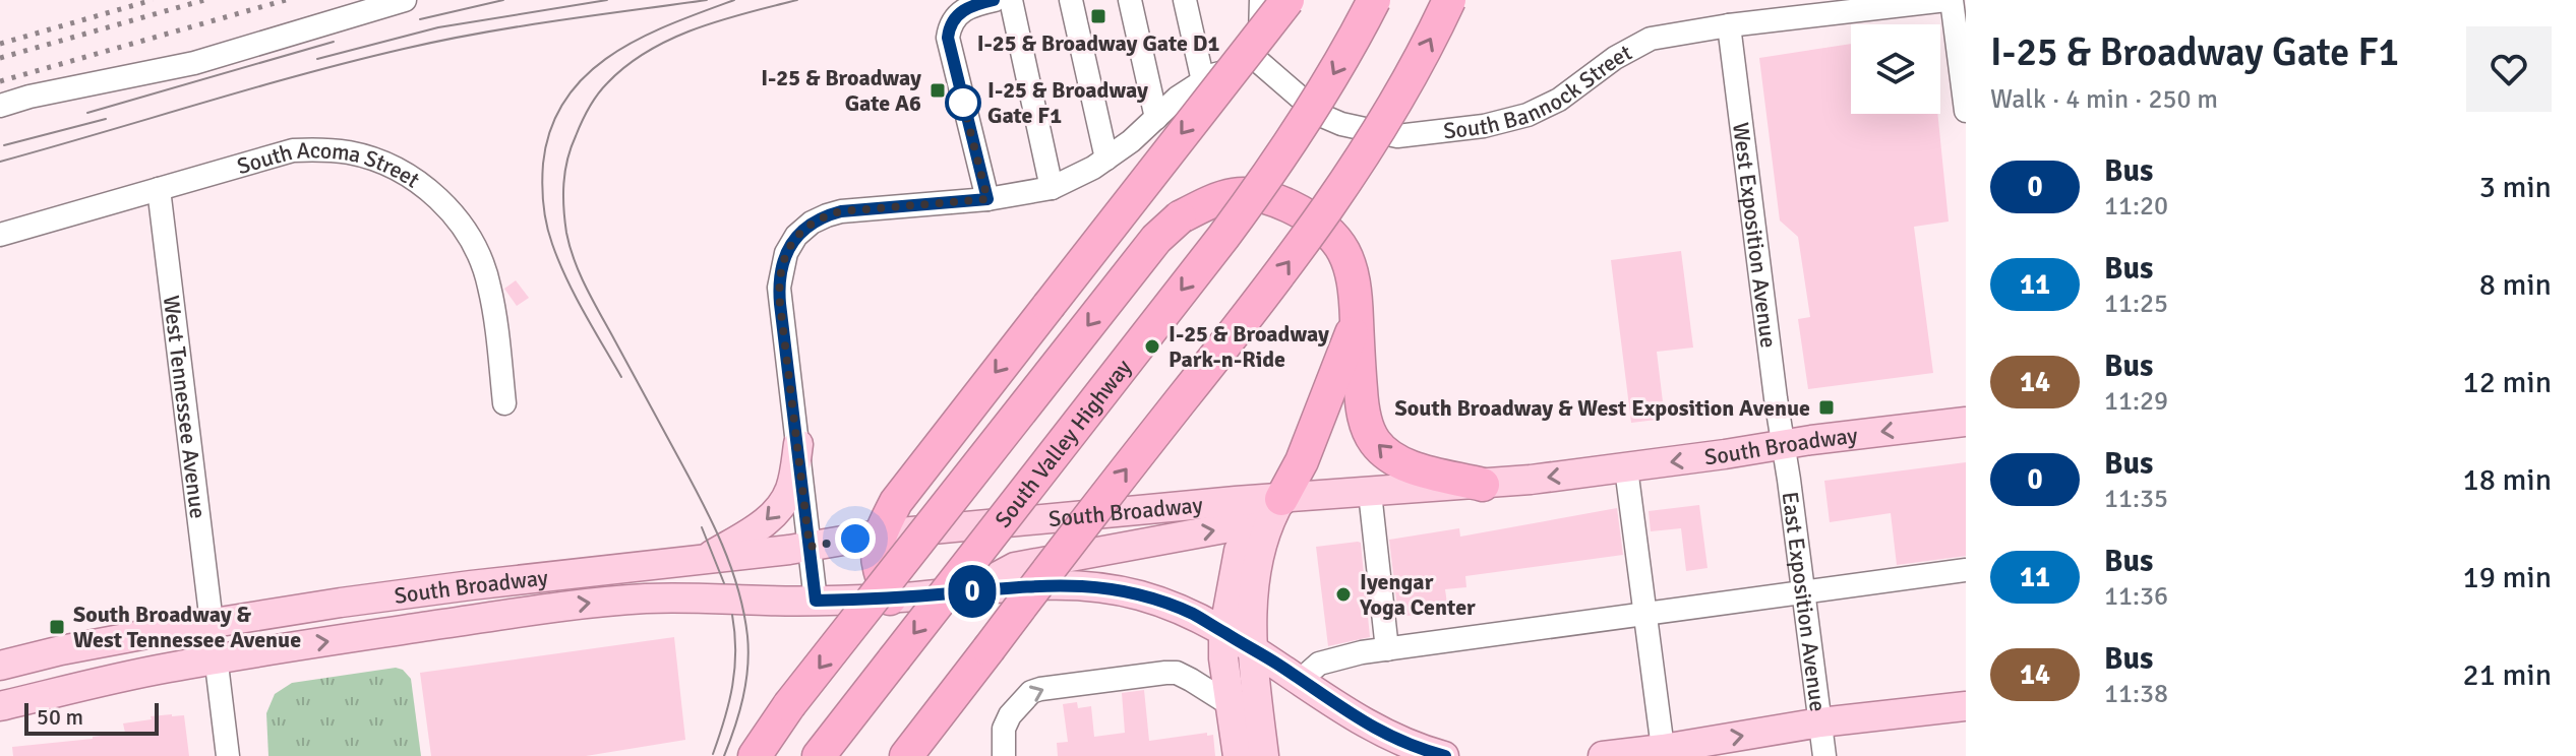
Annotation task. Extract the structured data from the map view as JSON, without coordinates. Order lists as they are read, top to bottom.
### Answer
{
  "streets": {
    "highway": ["South Valley Highway"],
    "main road": ["South Broadway"],
    "street": [
      "South Bannock Street",
      "South Acoma Street",
      "West Exposition Avenue",
      "West Tennessee Avenue",
      "East Exposition Avenue"
    ]
  },
  "crossings": [
    ["South Bannock Street", "West Exposition Avenue"],
    ["South Acoma Street", "West Tennessee Avenue"],
    ["West Exposition Avenue", "South Broadway"],
    ["West Exposition Avenue", "East Exposition Avenue"],
    ["West Tennessee Avenue", "South Broadway"],
    ["South Broadway", "East Exposition Avenue"]
  ],
  "places": {
    "transit": [
      "I-25 & Broadway Gate D1",
      "I-25 & Broadway Gate A6",
      "South Broadway & West Exposition Avenue",
      "South Broadway & West Tennessee Avenue"
    ],
    "other": ["I-25 & Broadway Gate F1", "I-25 & Broadway Park-n-Ride", "Iyengar Yoga Center"]
  },
  "lines": ["bus line 0"],
  "scale_bar": "50 m",
  "page": {
    "on_map": "0",
    "heading": ["I-25 & Broadway Gate F1", "Walk · 4 min · 250 m"],
    "list": [
      {
        "mark": "0",
        "name": "Bus",
        "note": "11:20",
        "value": "3 min"
      },
      {
        "mark": "11",
        "name": "Bus",
        "note": "11:25",
        "value": "8 min"
      },
      {
        "mark": "14",
        "name": "Bus",
        "note": "11:29",
        "value": "12 min"
      },
      {
        "mark": "0",
        "name": "Bus",
        "note": "11:35",
        "value": "18 min"
      },
      {
        "mark": "11",
        "name": "Bus",
        "note": "11:36",
        "value": "19 min"
      },
      {
        "mark": "14",
        "name": "Bus",
        "note": "11:38",
        "value": "21 min"
      }
    ],
    "scale": "50 m"
  }
}
